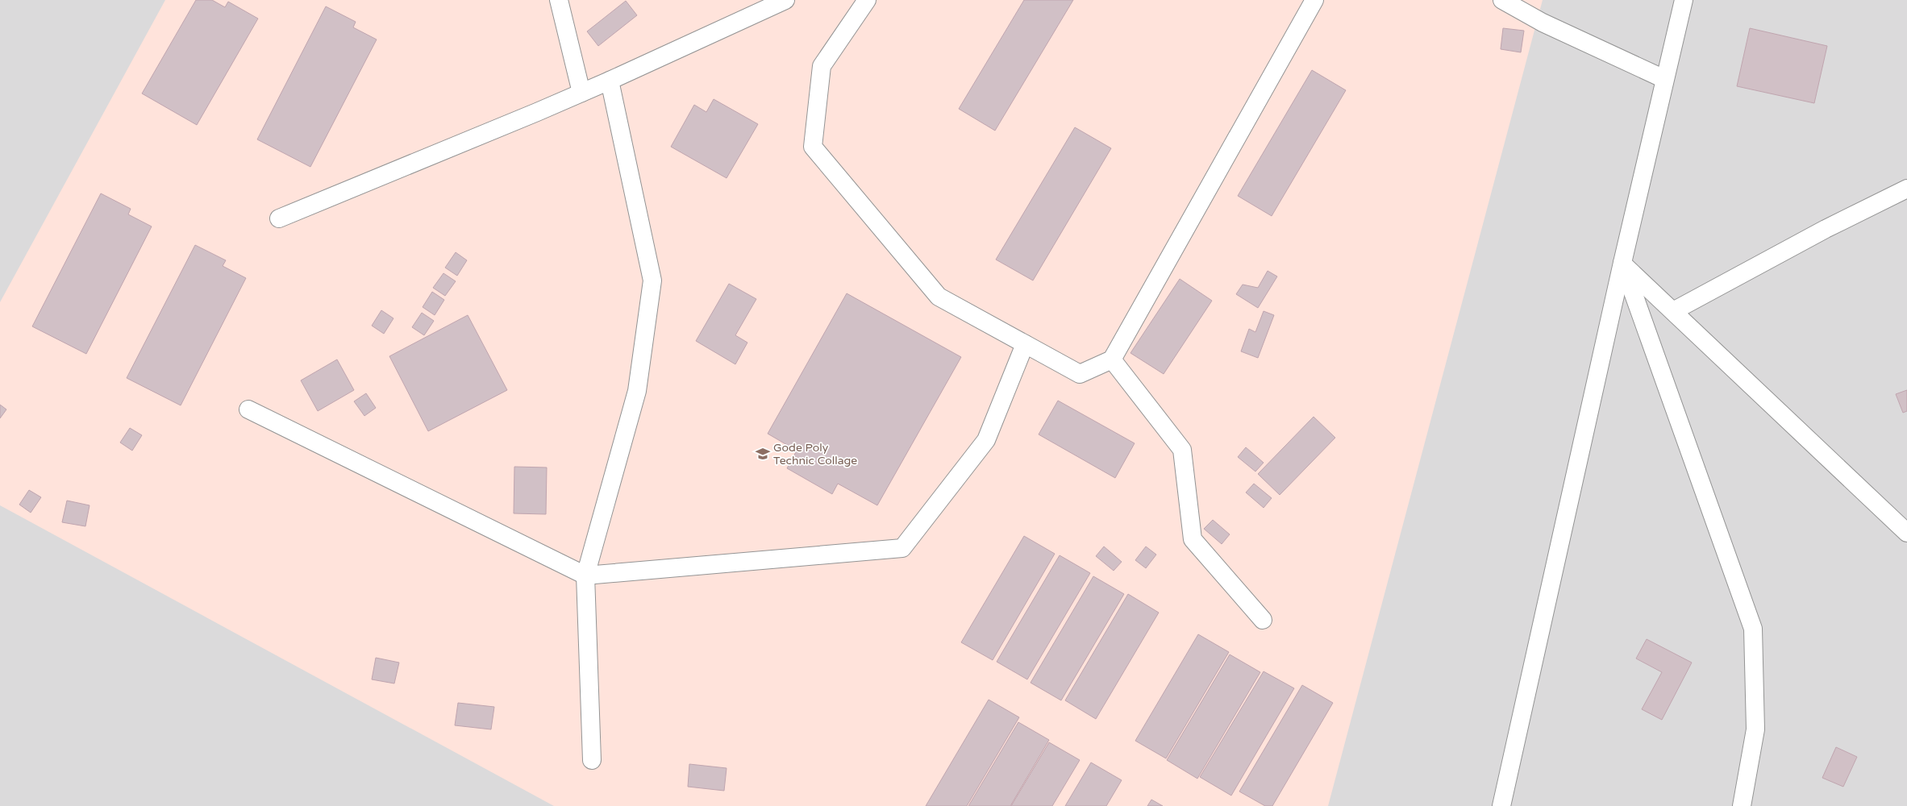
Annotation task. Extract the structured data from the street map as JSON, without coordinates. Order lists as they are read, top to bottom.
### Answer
{
  "places": {
    "school or university": ["Gode Poly Technic Collage"]
  }
}
